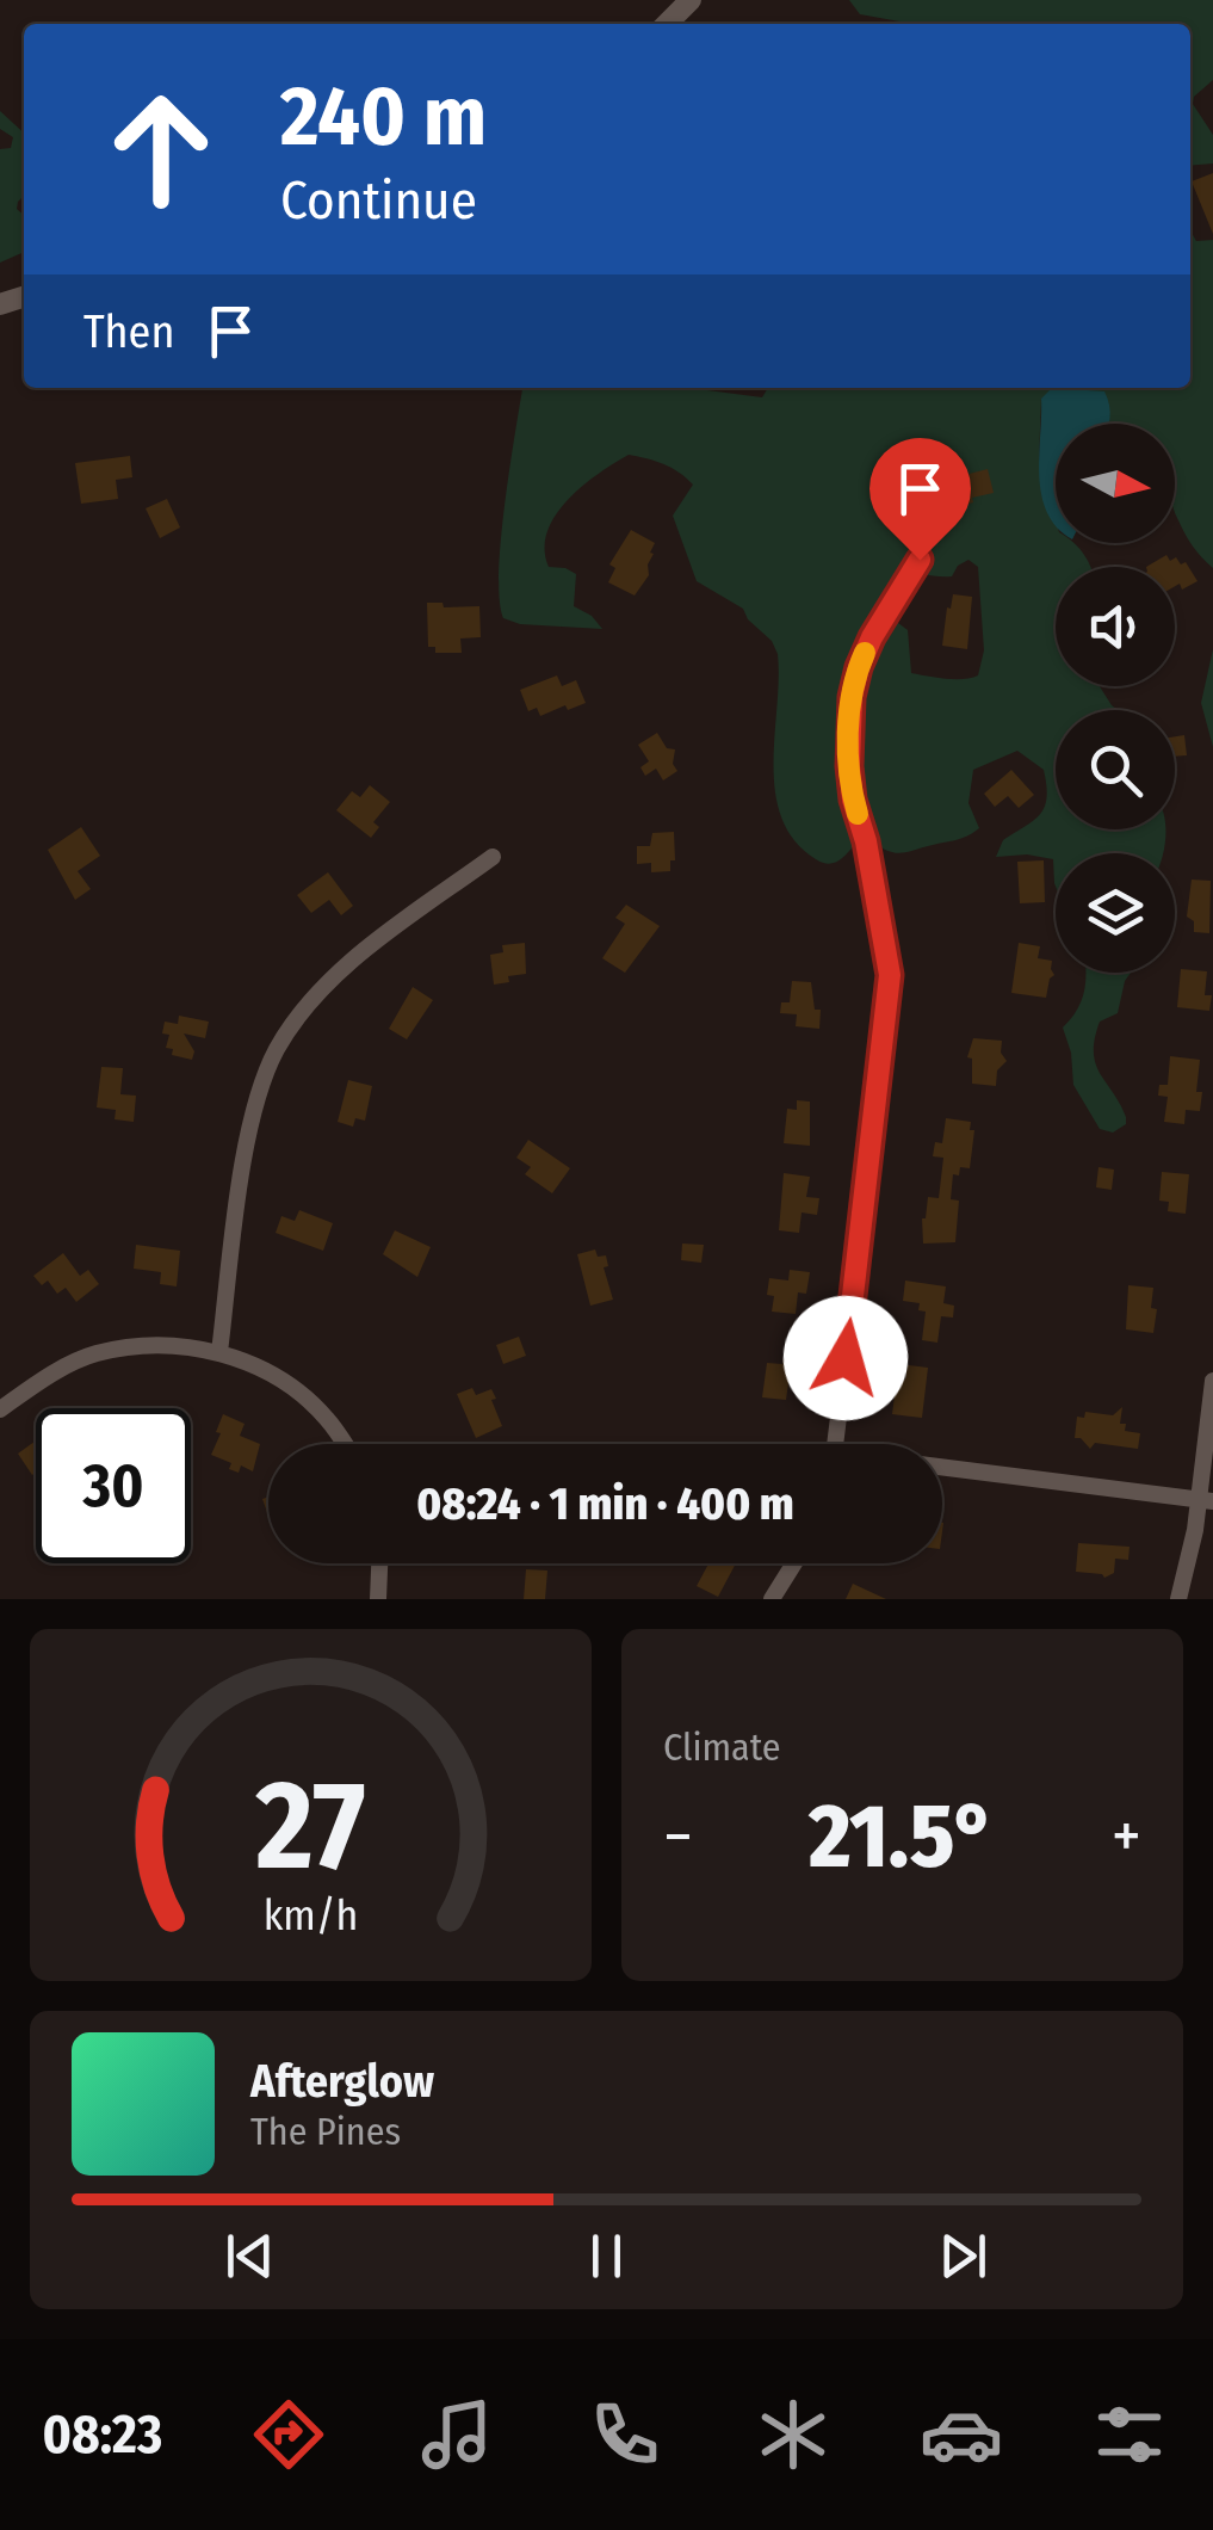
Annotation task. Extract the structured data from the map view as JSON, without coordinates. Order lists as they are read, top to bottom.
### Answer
{
  "north": "right",
  "page": {
    "turn": ["240 m", "Continue"],
    "then": "Then",
    "limit": "30",
    "trip": "08:24 · 1 min · 400 m",
    "tile": "Climate",
    "heat": ["−", "21.5°", "+"],
    "song": ["Afterglow", "The Pines"],
    "tabs": "08:23",
    "gauge": ["27", "km/h"]
  }
}
